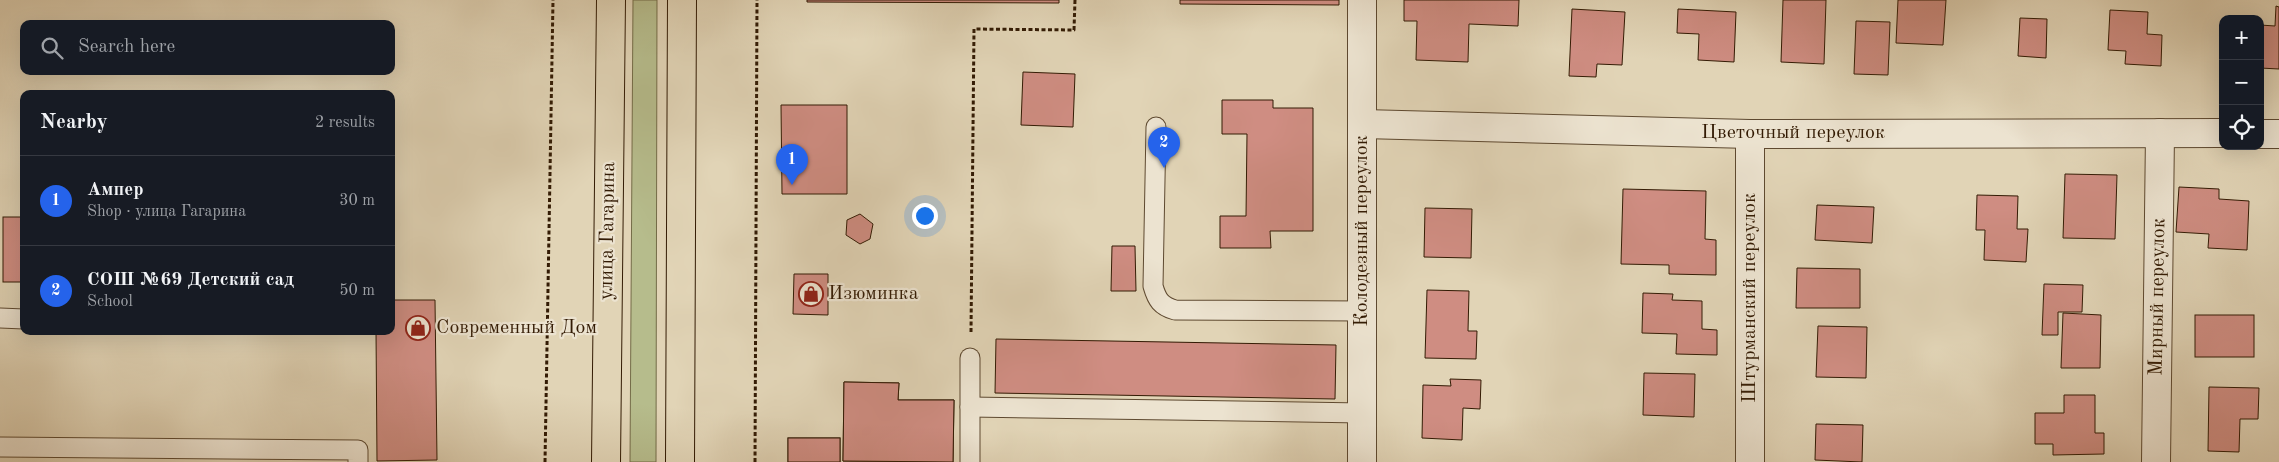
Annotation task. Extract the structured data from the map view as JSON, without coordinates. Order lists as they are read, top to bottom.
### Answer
{
  "streets": {
    "main road": ["улица Гагарина"],
    "street": [
      "Цветочный переулок",
      "Колодезный переулок",
      "Мирный переулок",
      "Штурманский переулок"
    ]
  },
  "crossings": [
    ["Цветочный переулок", "Колодезный переулок"],
    ["Цветочный переулок", "Мирный переулок"],
    ["Цветочный переулок", "Штурманский переулок"]
  ],
  "places": {
    "shop": ["Изюминка", "Современный Дом"]
  },
  "page": {
    "map_buttons": ["+", "−"],
    "search": "Search here",
    "heading": ["Nearby", "2 results"],
    "pins": ["2", "1"],
    "list": [
      {
        "mark": "1",
        "name": "Ампер",
        "note": "Shop · улица Гагарина",
        "value": "30 m"
      },
      {
        "mark": "2",
        "name": "СОШ №69 Детский сад",
        "note": "School",
        "value": "50 m"
      }
    ]
  }
}
